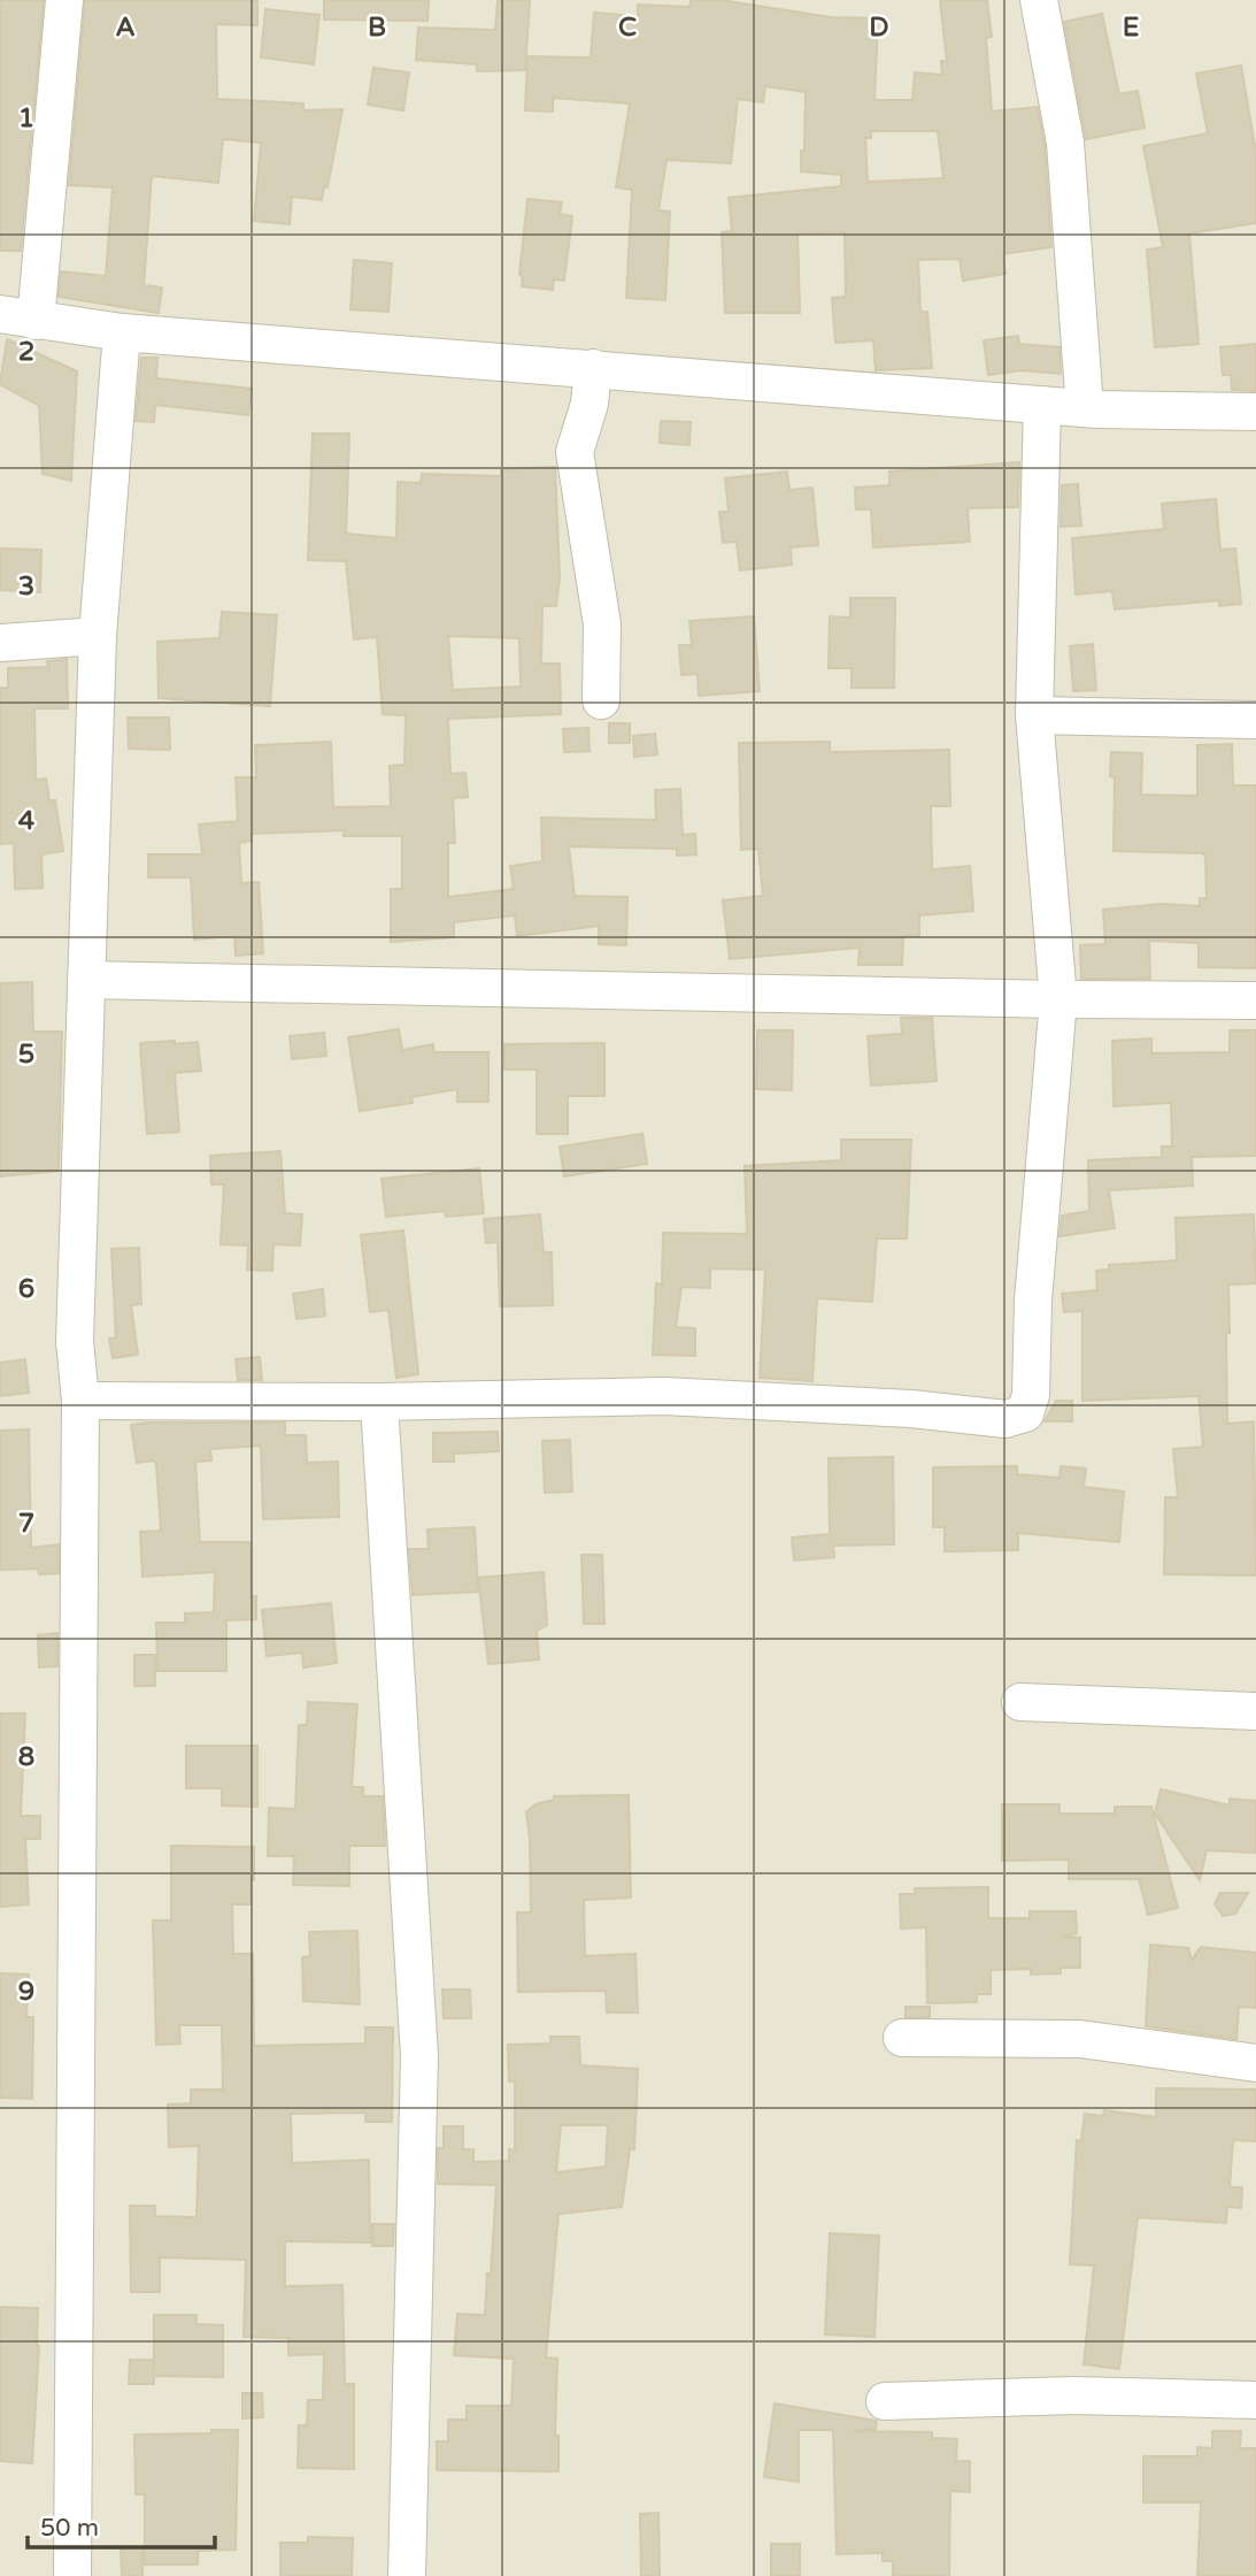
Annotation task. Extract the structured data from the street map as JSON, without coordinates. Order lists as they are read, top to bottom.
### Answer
{
  "scale_bar": "50 m",
  "grid": {
    "columns": [
      "A",
      "B",
      "C",
      "D",
      "E"
    ],
    "rows": [
      "1",
      "2",
      "3",
      "4",
      "5",
      "6",
      "7",
      "8",
      "9"
    ]
  }
}
